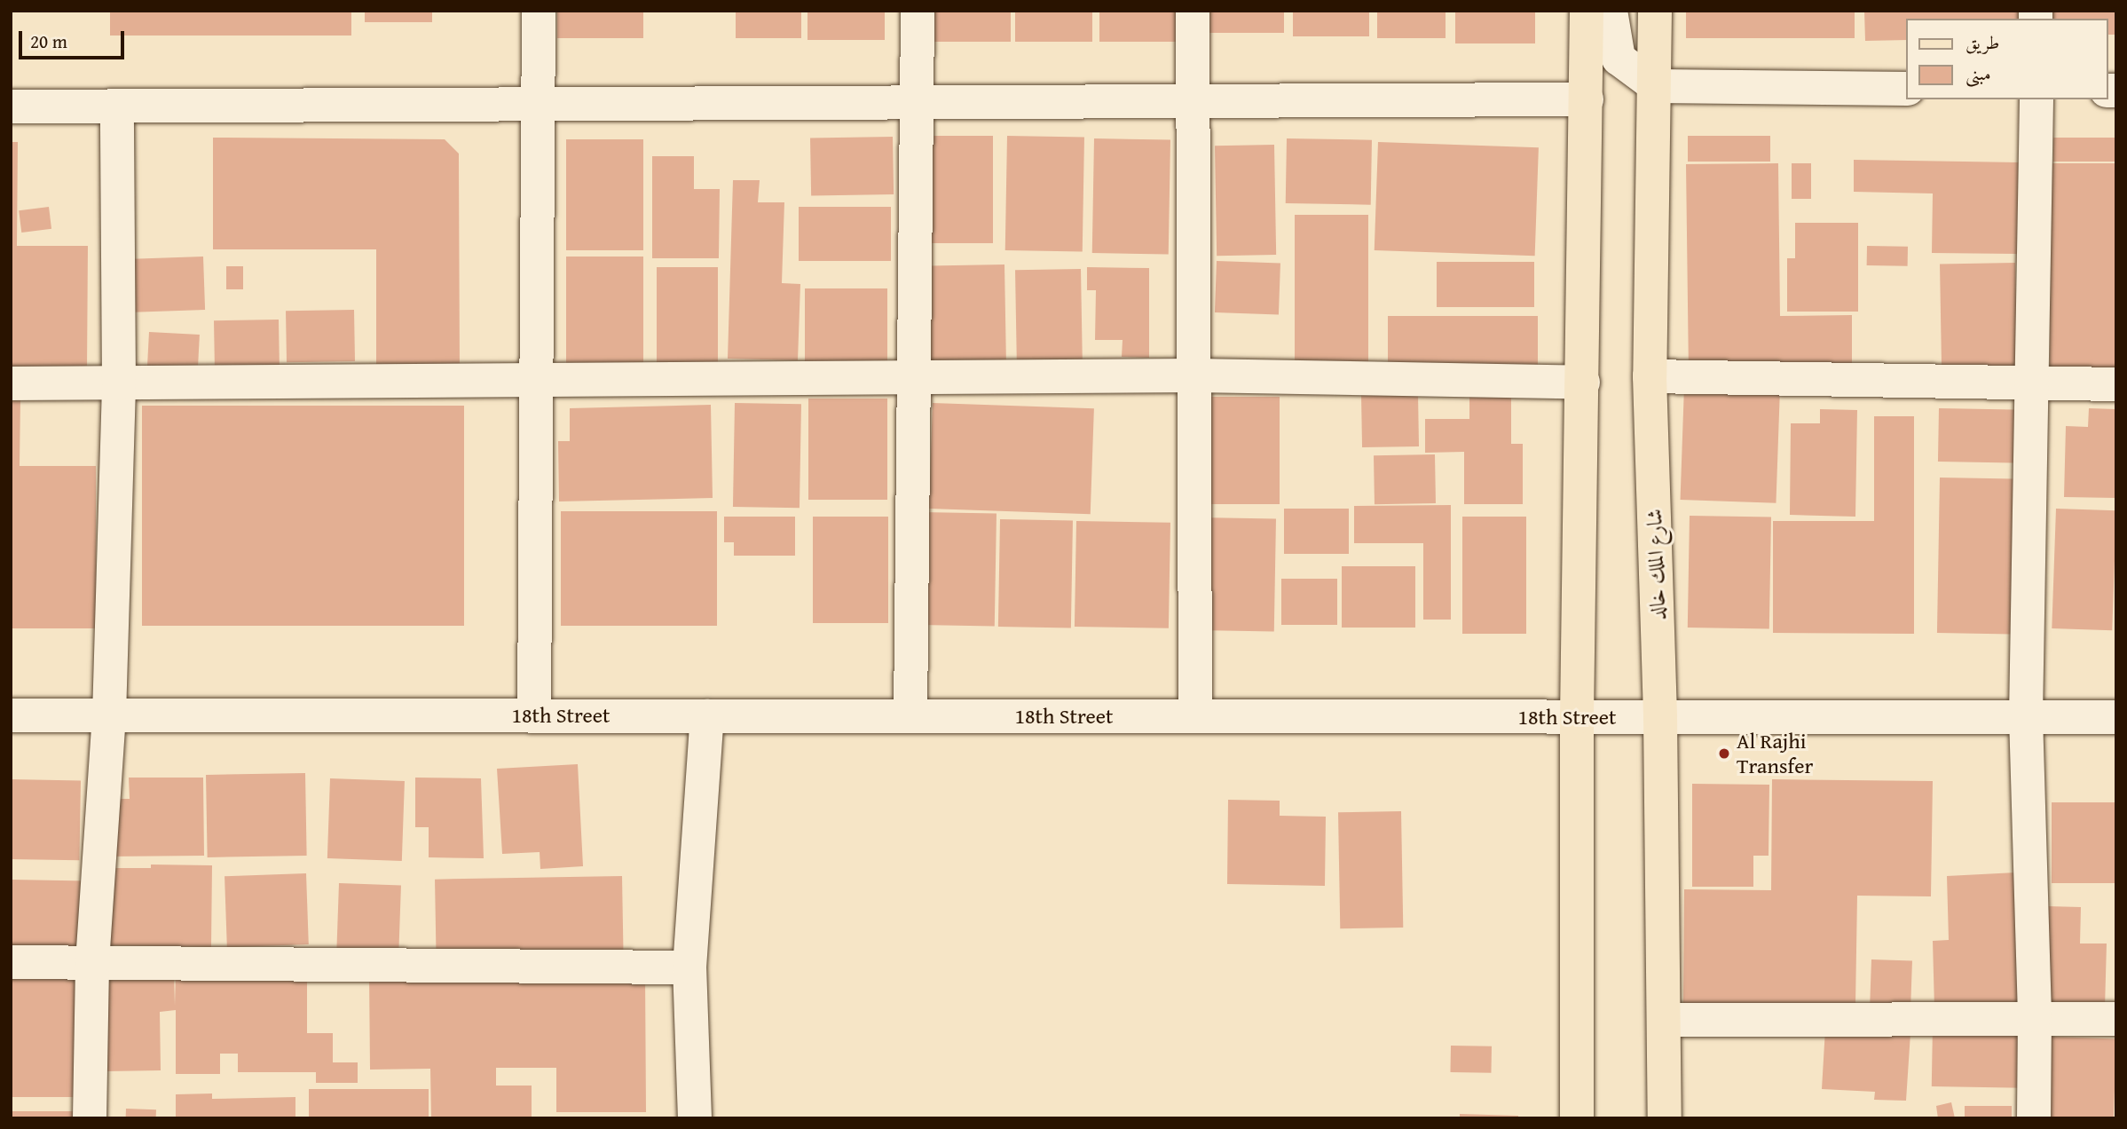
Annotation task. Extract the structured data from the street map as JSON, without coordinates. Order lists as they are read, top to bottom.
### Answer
{
  "streets": {
    "main road": ["شارع الملك خالد"],
    "street": ["18th Street"]
  },
  "crossings": [
    ["شارع الملك خالد", "18th Street"]
  ],
  "places": ["Al Rajhi Transfer"],
  "legend": ["طريق", "مبنى"],
  "scale_bar": "20 m"
}
